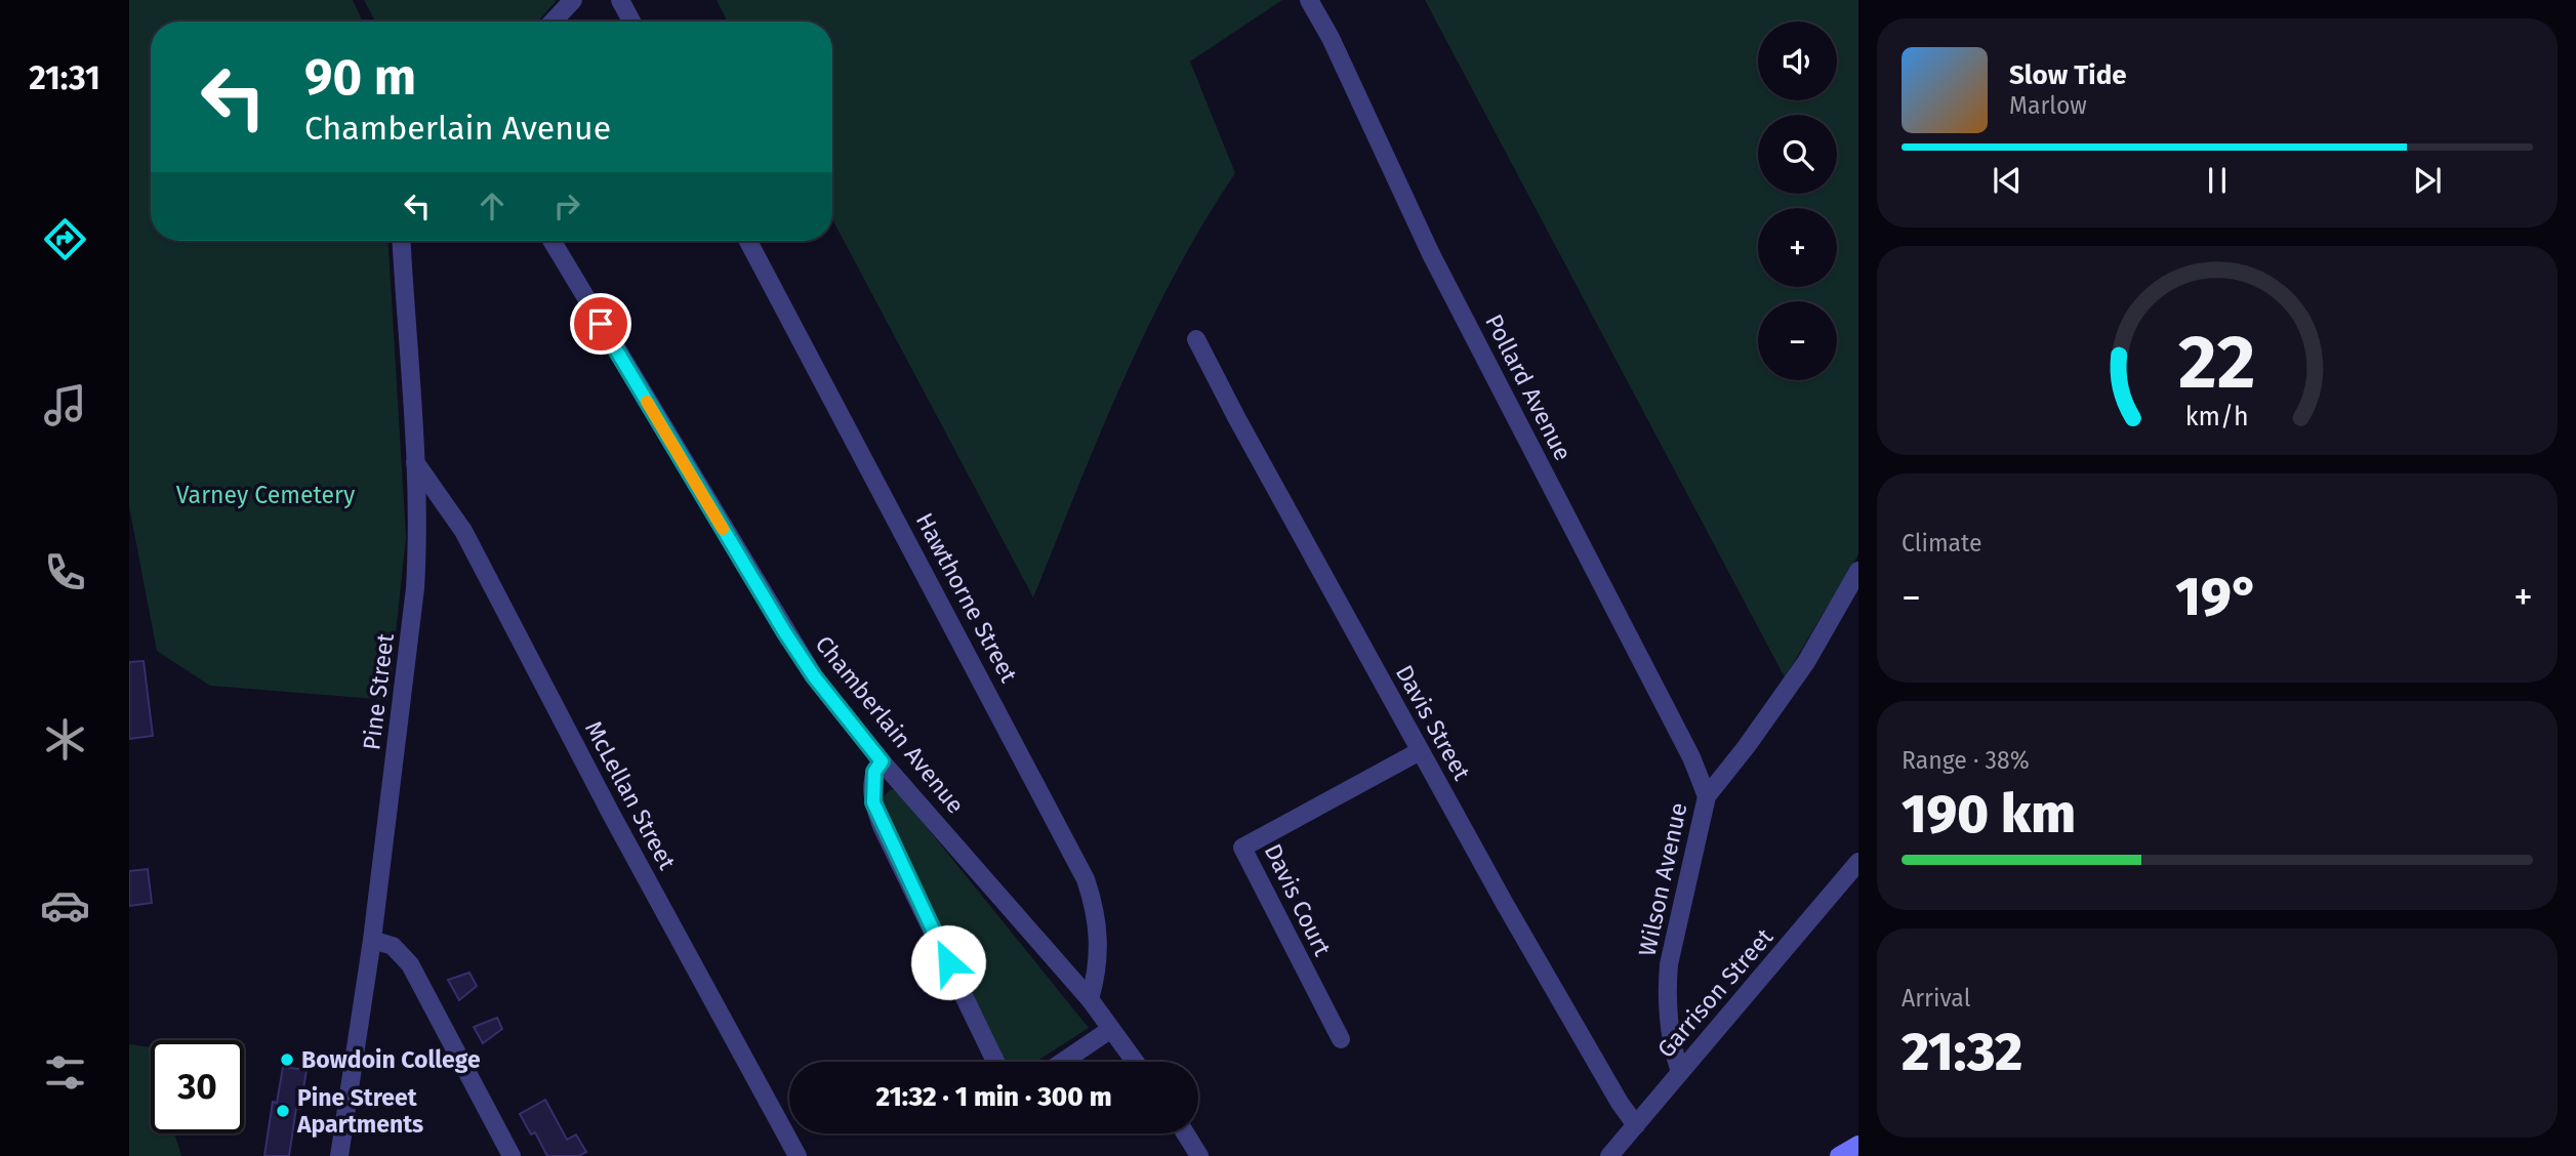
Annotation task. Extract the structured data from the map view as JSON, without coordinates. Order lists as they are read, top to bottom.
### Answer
{
  "streets": {
    "street": [
      "Pollard Avenue",
      "Hawthorne Street",
      "Pine Street",
      "Davis Street",
      "Chamberlain Avenue",
      "McLellan Street",
      "Wilson Avenue",
      "Davis Court",
      "Garrison Street"
    ]
  },
  "crossings": [
    ["Pollard Avenue", "Wilson Avenue"],
    ["Hawthorne Street", "Chamberlain Avenue"],
    ["Pine Street", "McLellan Street"],
    ["Davis Street", "Davis Court"],
    ["Davis Street", "Garrison Street"],
    ["Wilson Avenue", "Garrison Street"]
  ],
  "parks": ["Varney Cemetery"],
  "places": ["Bowdoin College", "Pine Street Apartments"],
  "page": {
    "tabs": "21:31",
    "map_buttons": ["+", "−"],
    "turn": ["90 m", "Chamberlain Avenue"],
    "song": ["Slow Tide", "Marlow"],
    "tile": [
      "Climate",
      ["Range · 38%", "190 km"],
      ["Arrival", "21:32"]
    ],
    "heat": ["−", "19°", "+"],
    "limit": "30",
    "trip": "21:32 · 1 min · 300 m",
    "gauge": ["22", "km/h"]
  }
}
